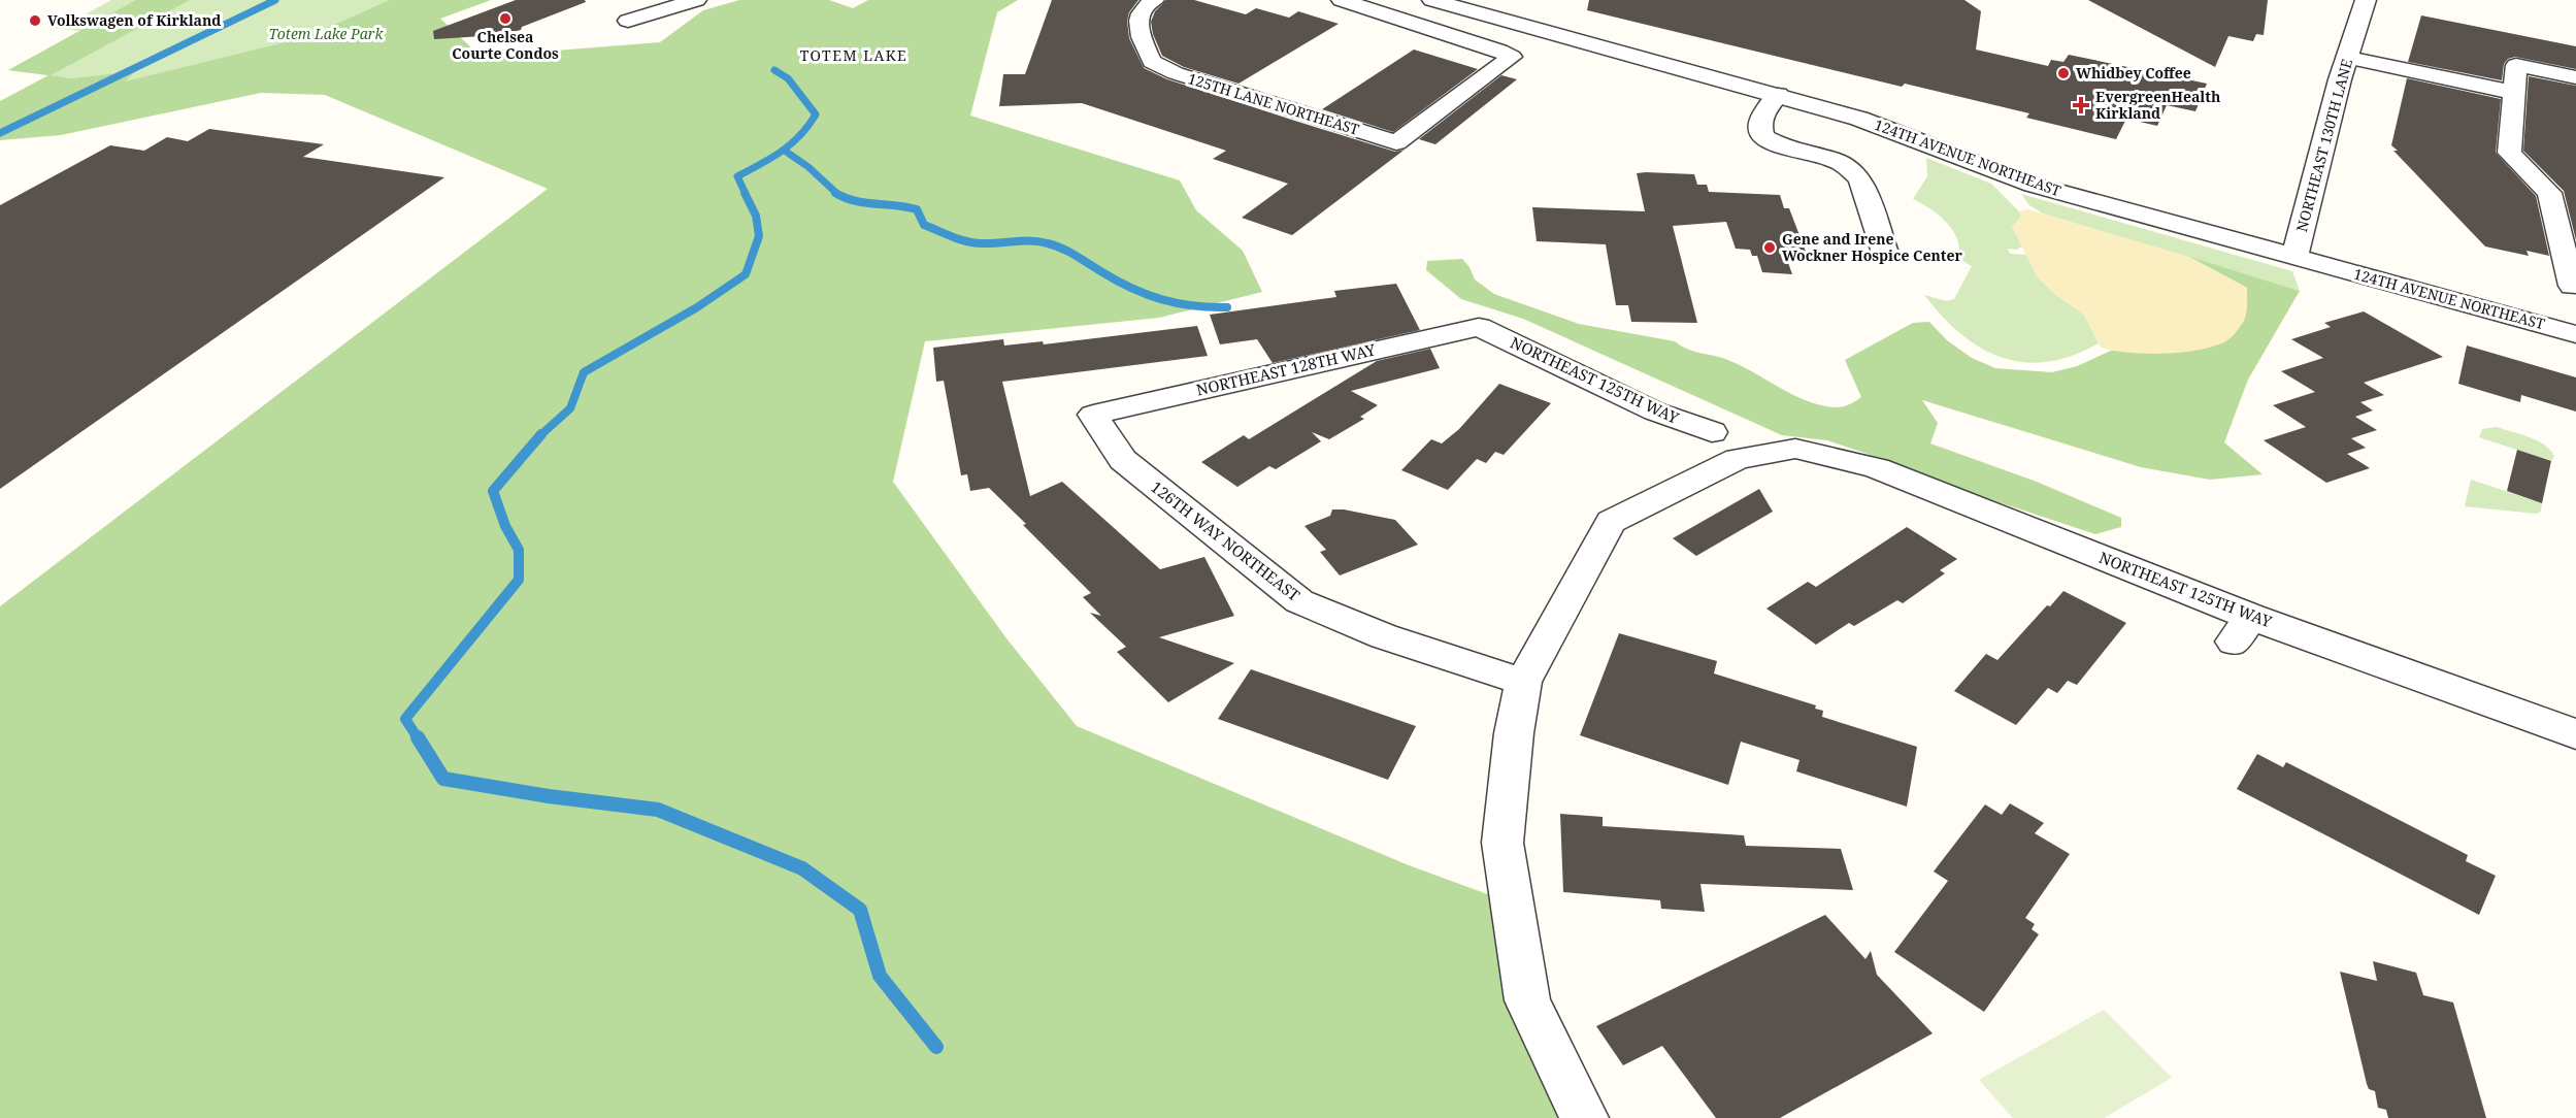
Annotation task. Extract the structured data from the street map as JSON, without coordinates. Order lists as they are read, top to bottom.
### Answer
{
  "streets": {
    "street": [
      "125TH LANE NORTHEAST",
      "NORTHEAST 130TH LANE",
      "124TH AVENUE NORTHEAST",
      "NORTHEAST 128TH WAY",
      "NORTHEAST 125TH WAY",
      "126TH WAY NORTHEAST"
    ]
  },
  "crossings": [
    ["NORTHEAST 130TH LANE", "124TH AVENUE NORTHEAST"],
    ["NORTHEAST 128TH WAY", "NORTHEAST 125TH WAY"],
    ["NORTHEAST 128TH WAY", "126TH WAY NORTHEAST"],
    ["NORTHEAST 125TH WAY", "126TH WAY NORTHEAST"]
  ],
  "districts": ["TOTEM LAKE"],
  "parks": ["Totem Lake Park"],
  "places": {
    "other": [
      "Chelsea Courte Condos",
      "Volkswagen of Kirkland",
      "Whidbey Coffee",
      "Gene and Irene Wockner Hospice Center"
    ],
    "health": ["EvergreenHealth Kirkland"]
  }
}
